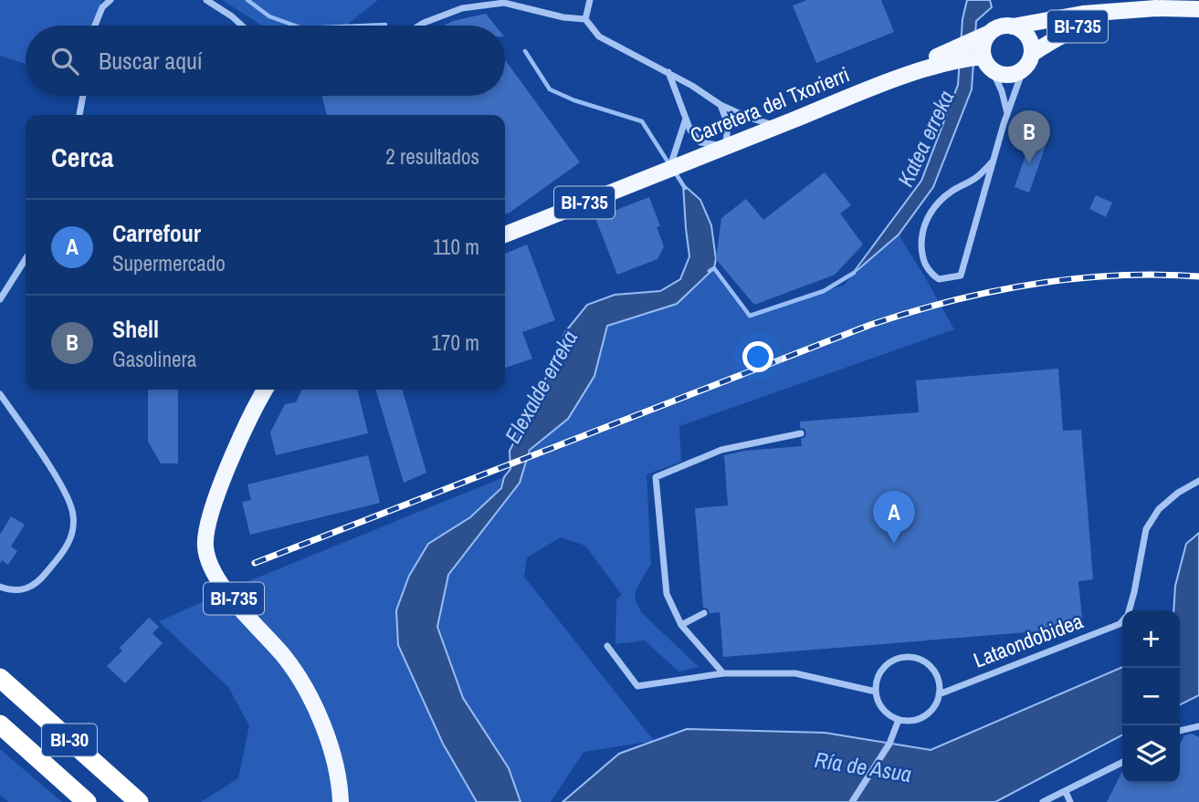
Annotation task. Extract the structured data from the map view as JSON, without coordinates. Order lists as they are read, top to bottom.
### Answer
{
  "streets": {
    "highway": ["BI-30"],
    "main road": ["BI-735", "Carretera del Txorierri"],
    "street": ["Lataondobidea"]
  },
  "crossings": [
    ["BI-735", "Carretera del Txorierri"]
  ],
  "water": ["Katea erreka", "Elexalde erreka", "Ría de Asua"],
  "page": {
    "search": "Buscar aquí",
    "pins": ["B", "A"],
    "heading": ["Cerca", "2 resultados"],
    "list": [
      {
        "mark": "A",
        "name": "Carrefour",
        "note": "Supermercado",
        "value": "110 m"
      },
      {
        "mark": "B",
        "name": "Shell",
        "note": "Gasolinera",
        "value": "170 m"
      }
    ],
    "map_buttons": ["+", "−"]
  }
}
